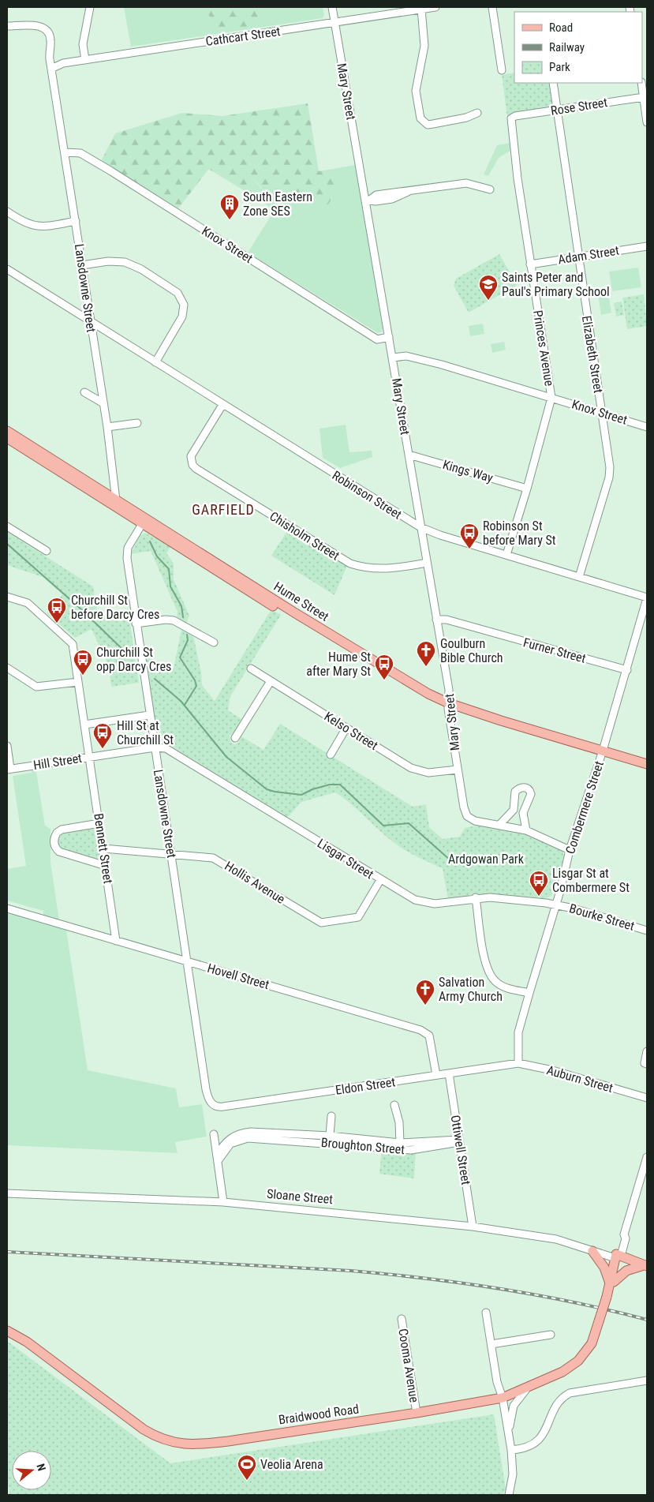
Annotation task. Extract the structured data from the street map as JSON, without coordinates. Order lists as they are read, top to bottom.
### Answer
{
  "streets": {
    "main road": ["Hume Street", "Sloane Street", "Braidwood Road"],
    "street": [
      "Cathcart Street",
      "Mary Street",
      "Rose Street",
      "Knox Street",
      "Adam Street",
      "Lansdowne Street",
      "Princes Avenue",
      "Elizabeth Street",
      "Kings Way",
      "Robinson Street",
      "Chisholm Street",
      "Furner Street",
      "Kelso Street",
      "Hill Street",
      "Combermere Street",
      "Bennett Street",
      "Lisgar Street",
      "Hollis Avenue",
      "Bourke Street",
      "Hovell Street",
      "Auburn Street",
      "Eldon Street",
      "Broughton Street",
      "Ottiwell Street",
      "Cooma Avenue"
    ]
  },
  "crossings": [
    ["Cathcart Street", "Mary Street"],
    ["Cathcart Street", "Lansdowne Street"],
    ["Mary Street", "Knox Street"],
    ["Mary Street", "Kings Way"],
    ["Mary Street", "Robinson Street"],
    ["Mary Street", "Chisholm Street"],
    ["Mary Street", "Hume Street"],
    ["Mary Street", "Furner Street"],
    ["Mary Street", "Kelso Street"],
    ["Rose Street", "Princes Avenue"],
    ["Rose Street", "Elizabeth Street"],
    ["Knox Street", "Lansdowne Street"],
    ["Knox Street", "Princes Avenue"],
    ["Knox Street", "Elizabeth Street"],
    ["Adam Street", "Princes Avenue"],
    ["Adam Street", "Elizabeth Street"],
    ["Lansdowne Street", "Robinson Street"],
    ["Lansdowne Street", "Hume Street"],
    ["Lansdowne Street", "Hill Street"],
    ["Lansdowne Street", "Lisgar Street"],
    ["Lansdowne Street", "Hollis Avenue"],
    ["Lansdowne Street", "Hovell Street"],
    ["Lansdowne Street", "Eldon Street"],
    ["Princes Avenue", "Kings Way"],
    ["Princes Avenue", "Robinson Street"],
    ["Elizabeth Street", "Robinson Street"],
    ["Robinson Street", "Chisholm Street"],
    ["Robinson Street", "Combermere Street"],
    ["Hume Street", "Combermere Street"],
    ["Furner Street", "Combermere Street"],
    ["Hill Street", "Bennett Street"],
    ["Hill Street", "Lisgar Street"],
    ["Combermere Street", "Lisgar Street"],
    ["Combermere Street", "Bourke Street"],
    ["Combermere Street", "Auburn Street"],
    ["Combermere Street", "Eldon Street"],
    ["Bennett Street", "Hollis Avenue"],
    ["Bennett Street", "Hovell Street"],
    ["Lisgar Street", "Hollis Avenue"],
    ["Lisgar Street", "Bourke Street"],
    ["Hovell Street", "Eldon Street"],
    ["Auburn Street", "Eldon Street"],
    ["Eldon Street", "Ottiwell Street"],
    ["Broughton Street", "Ottiwell Street"],
    ["Ottiwell Street", "Sloane Street"],
    ["Sloane Street", "Braidwood Road"],
    ["Cooma Avenue", "Braidwood Road"]
  ],
  "districts": ["GARFIELD"],
  "parks": ["Ardgowan Park"],
  "places": {
    "building": ["South Eastern Zone SES"],
    "school or university": ["Saints Peter and Paul's Primary School"],
    "bus stop": [
      "Robinson St before Mary St",
      "Churchill St before Darcy Cres",
      "Churchill St opp Darcy Cres",
      "Hume St after Mary St",
      "Hill St at Churchill St",
      "Lisgar St at Combermere St"
    ],
    "church": ["Goulburn Bible Church", "Salvation Army Church"],
    "sports": ["Veolia Arena"]
  },
  "legend": ["Road", "Railway", "Park"],
  "north": "right"
}
